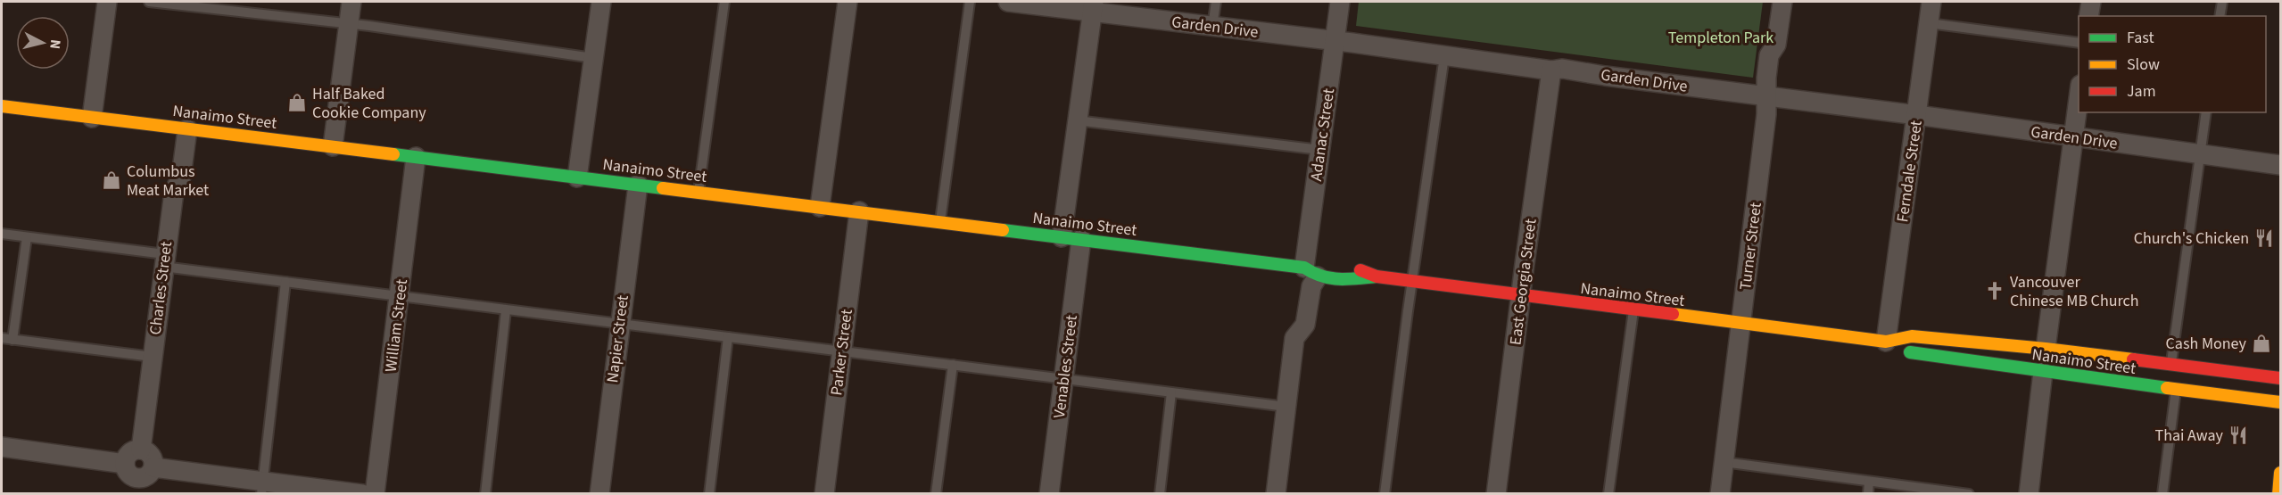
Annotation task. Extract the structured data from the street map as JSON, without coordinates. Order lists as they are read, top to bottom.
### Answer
{
  "streets": {
    "main road": ["Nanaimo Street"],
    "street": [
      "Garden Drive",
      "Adanac Street",
      "Ferndale Street",
      "Turner Street",
      "East Georgia Street",
      "Charles Street",
      "William Street",
      "Napier Street",
      "Parker Street",
      "Venables Street"
    ]
  },
  "crossings": [
    ["Garden Drive", "Adanac Street"],
    ["Garden Drive", "Ferndale Street"],
    ["Garden Drive", "Turner Street"],
    ["Garden Drive", "East Georgia Street"],
    ["Nanaimo Street", "Adanac Street"],
    ["Nanaimo Street", "Ferndale Street"],
    ["Nanaimo Street", "Turner Street"],
    ["Nanaimo Street", "East Georgia Street"],
    ["Nanaimo Street", "Charles Street"],
    ["Nanaimo Street", "William Street"],
    ["Nanaimo Street", "Napier Street"],
    ["Nanaimo Street", "Parker Street"],
    ["Nanaimo Street", "Venables Street"]
  ],
  "parks": ["Templeton Park"],
  "places": {
    "shop": ["Half Baked Cookie Company", "Columbus Meat Market", "Cash Money"],
    "restaurant": ["Church's Chicken", "Thai Away"],
    "church": ["Vancouver Chinese MB Church"]
  },
  "legend": ["Fast", "Slow", "Jam"],
  "north": "right"
}
